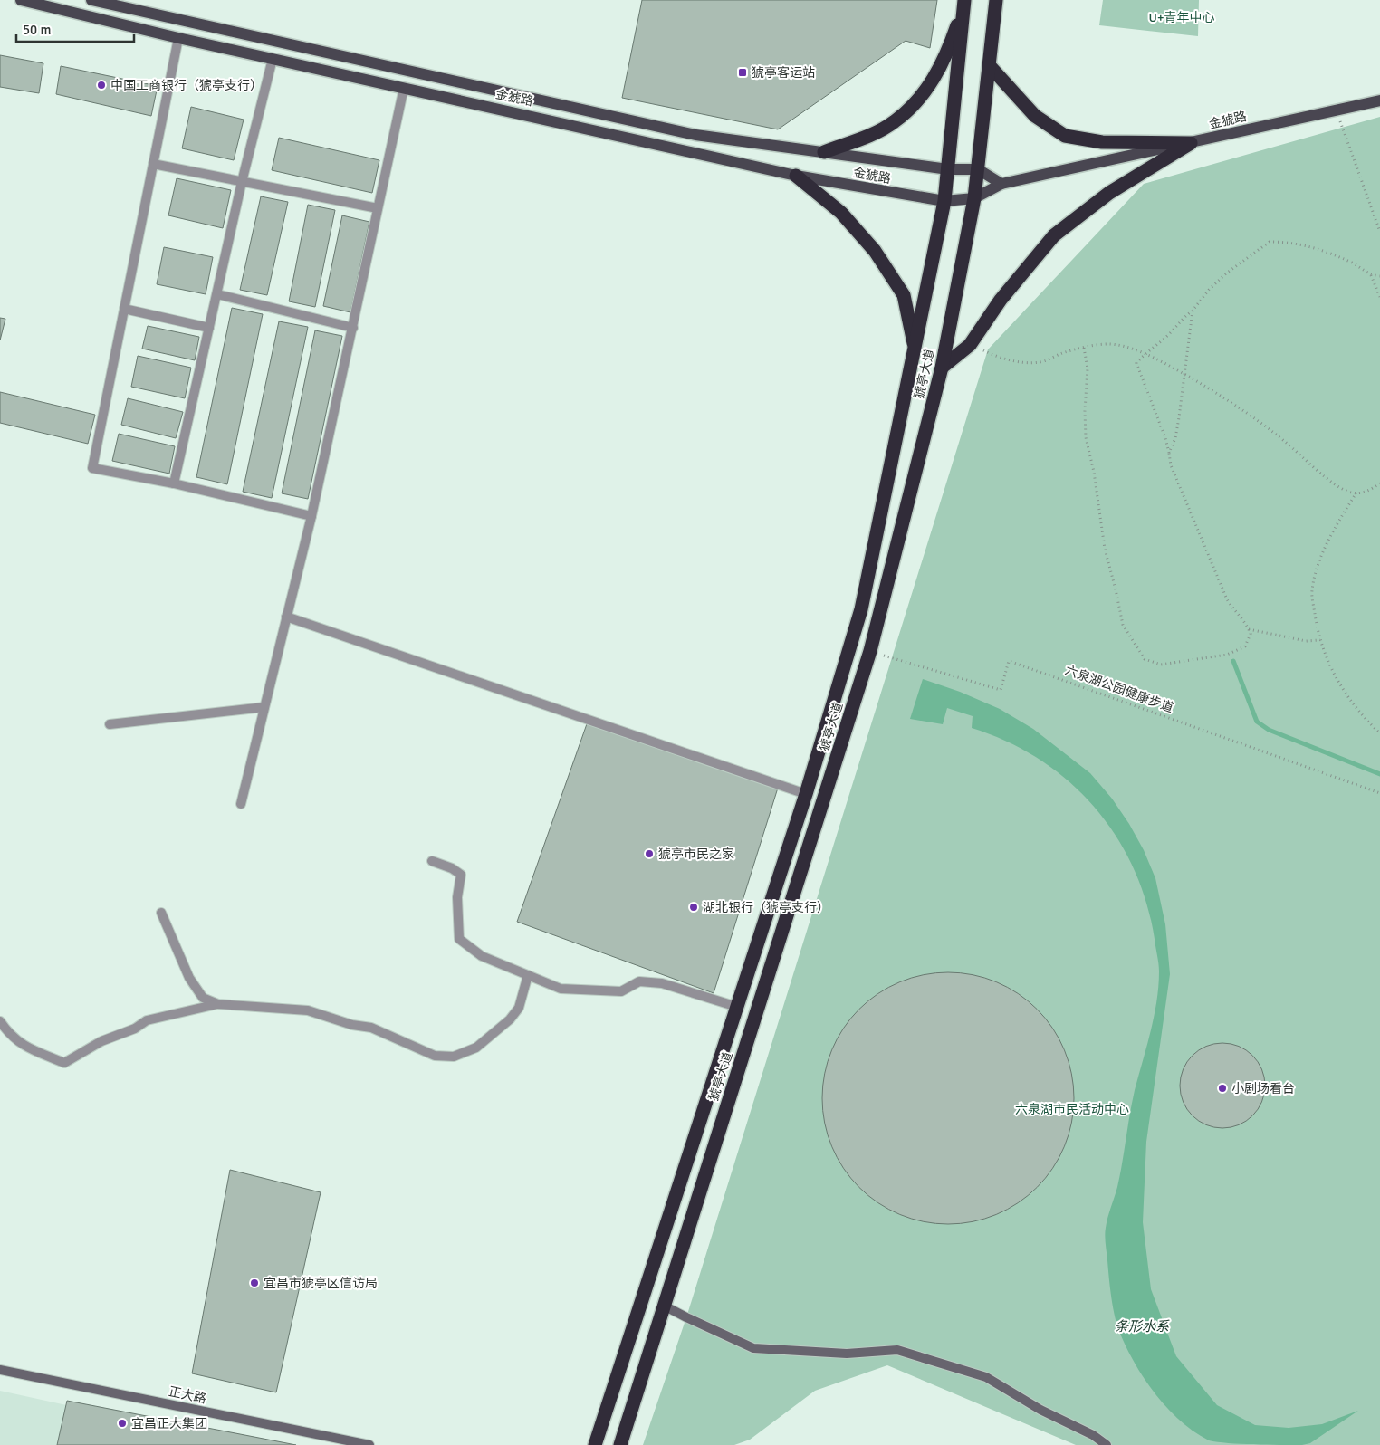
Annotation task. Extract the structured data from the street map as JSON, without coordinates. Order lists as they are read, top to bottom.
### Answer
{
  "streets": {
    "highway": ["猇亭大道"],
    "main road": ["金猇路"],
    "street": ["正大路"],
    "path": ["六泉湖公园健康步道"]
  },
  "crossings": [
    ["金猇路", "猇亭大道"],
    ["猇亭大道", "六泉湖公园健康步道"]
  ],
  "water": ["条形水系"],
  "parks": ["U+青年中心", "六泉湖市民活动中心"],
  "places": {
    "transit": ["猇亭客运站"],
    "other": [
      "中国工商银行（猇亭支行）",
      "猇亭市民之家",
      "湖北银行（猇亭支行）",
      "小剧场看台",
      "宜昌市猇亭区信访局",
      "宜昌正大集团"
    ]
  },
  "scale_bar": "50 m"
}
